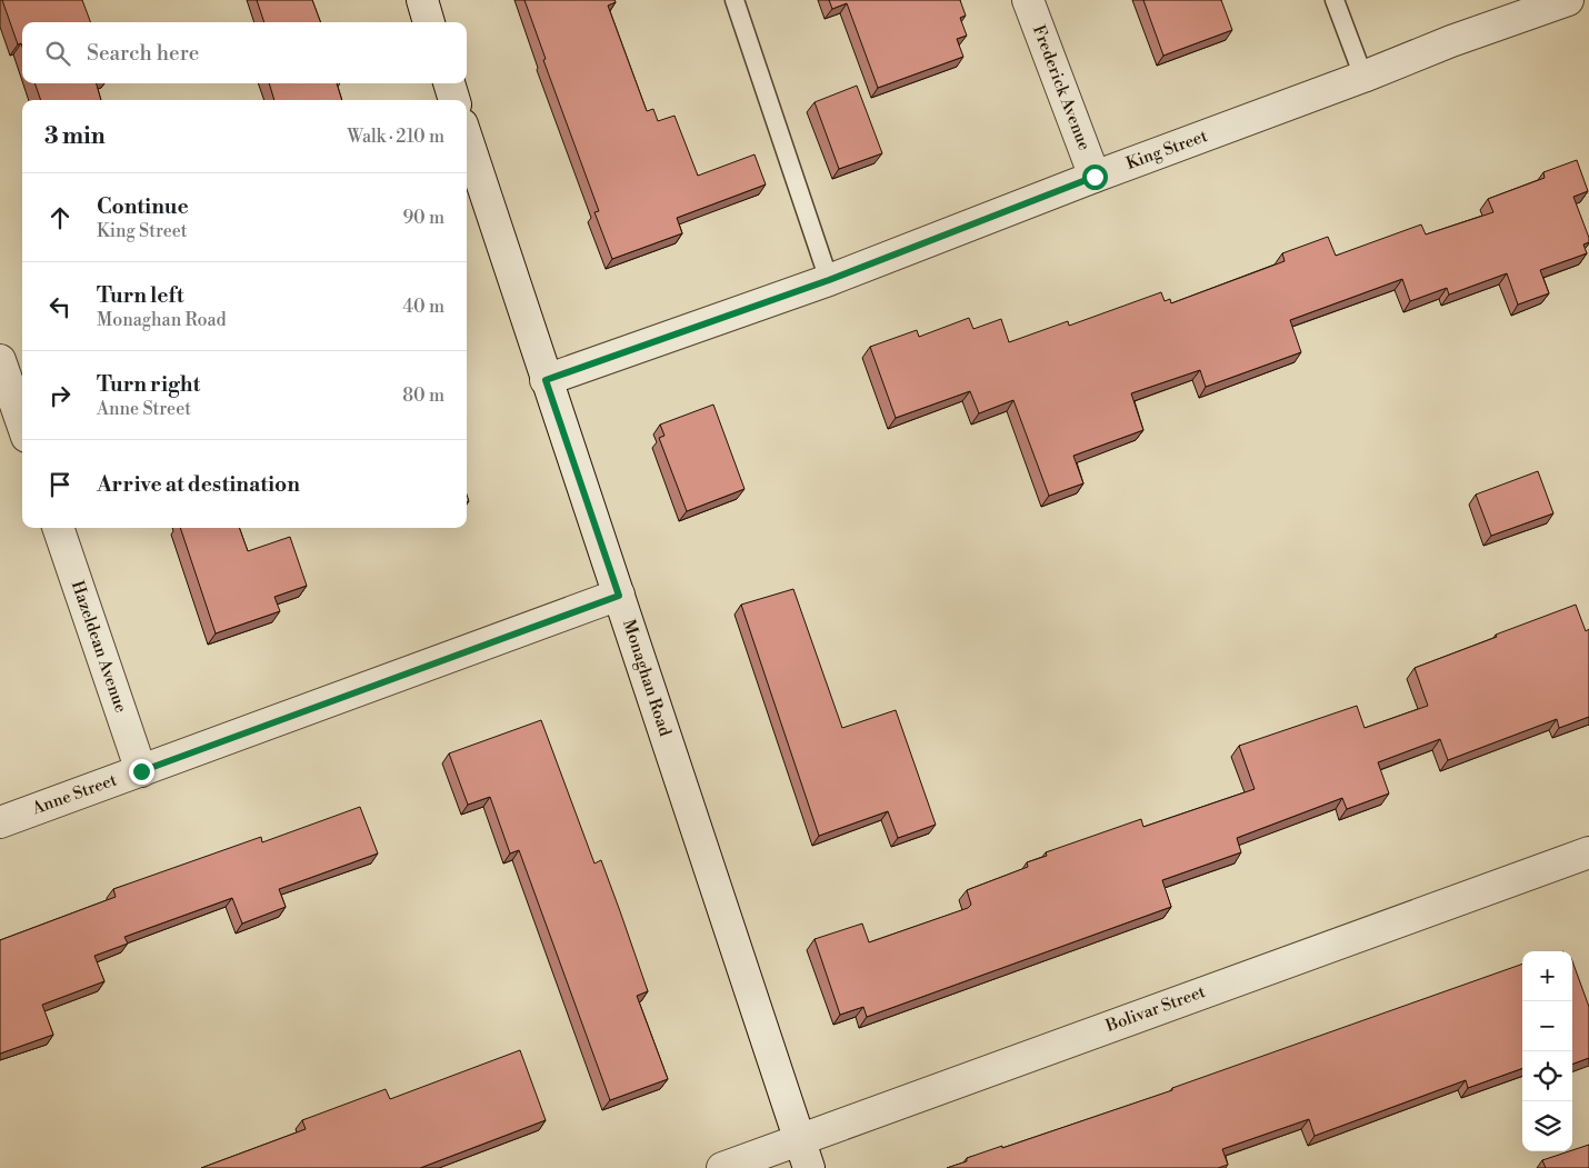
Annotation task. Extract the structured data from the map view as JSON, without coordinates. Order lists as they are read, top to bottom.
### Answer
{
  "streets": {
    "street": [
      "Frederick Avenue",
      "King Street",
      "Hazeldean Avenue",
      "Monaghan Road",
      "Anne Street",
      "Bolivar Street"
    ]
  },
  "crossings": [
    ["Frederick Avenue", "King Street"],
    ["King Street", "Monaghan Road"],
    ["Hazeldean Avenue", "Anne Street"],
    ["Monaghan Road", "Anne Street"],
    ["Monaghan Road", "Bolivar Street"]
  ],
  "page": {
    "search": "Search here",
    "heading": ["3 min", "Walk · 210 m"],
    "list": [
      ["Continue", "King Street", "90 m"],
      ["Turn left", "Monaghan Road", "40 m"],
      ["Turn right", "Anne Street", "80 m"],
      "Arrive at destination"
    ],
    "map_buttons": ["+", "−"]
  }
}
